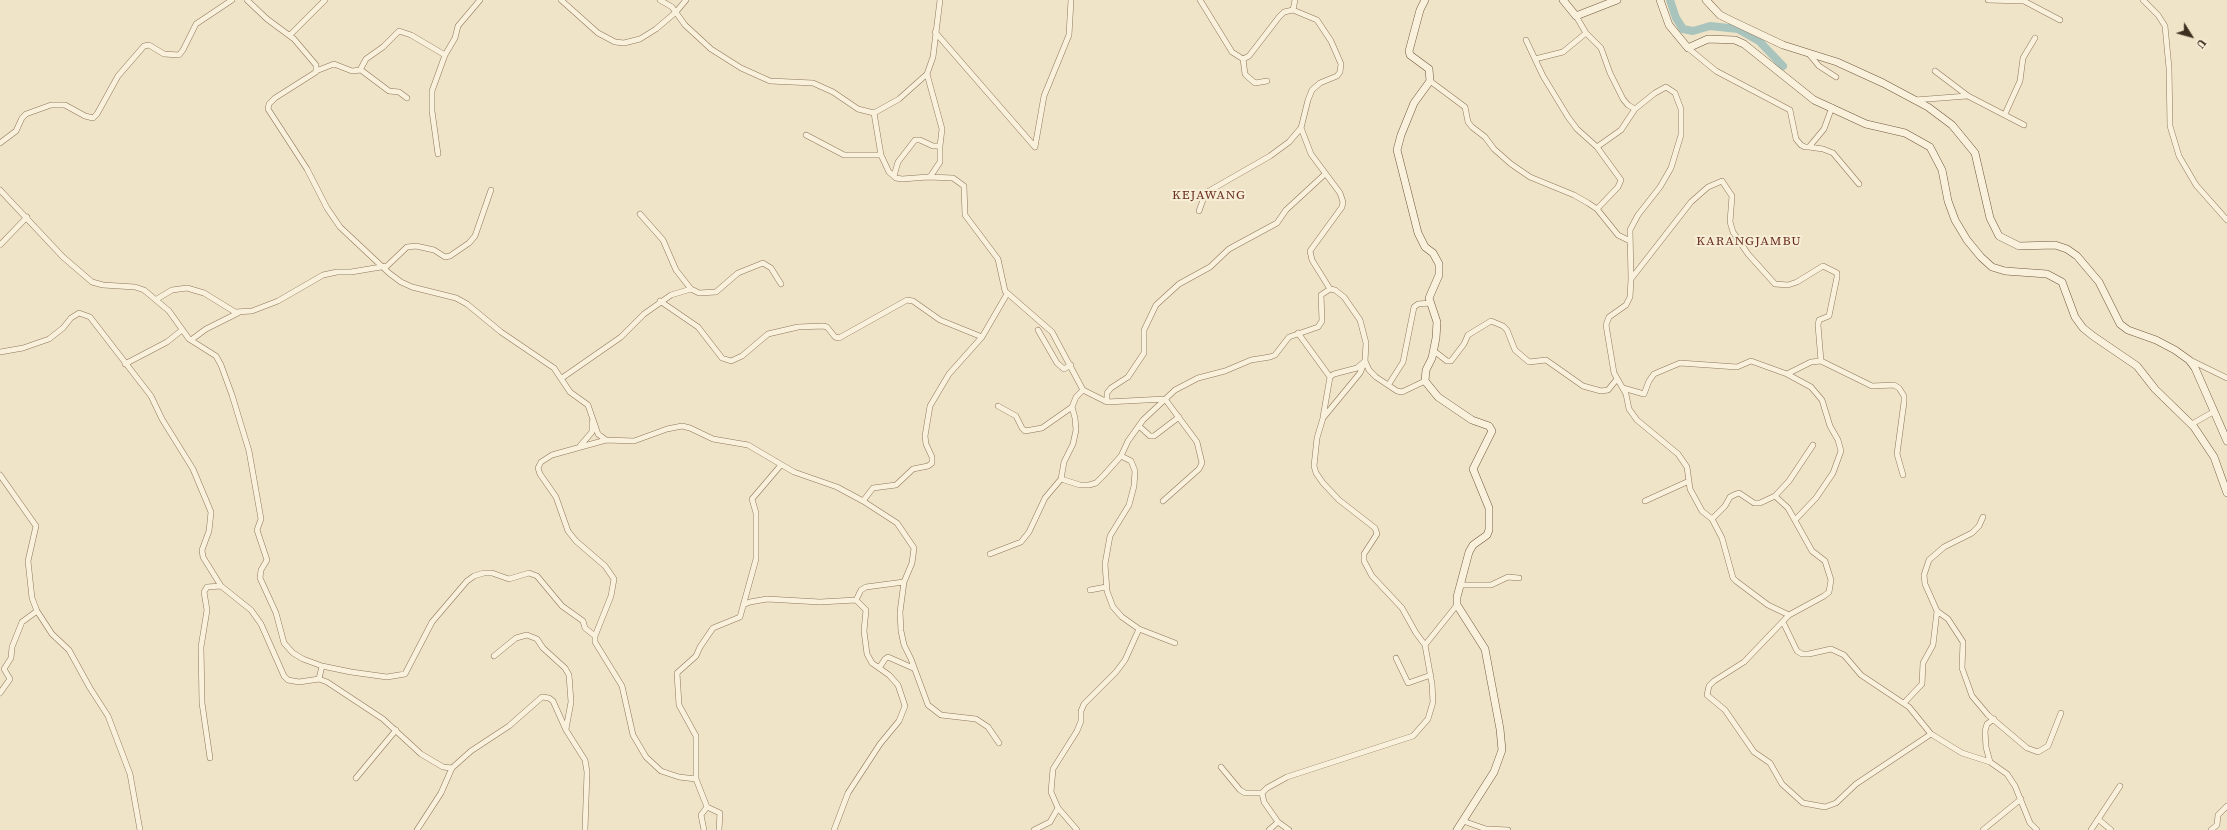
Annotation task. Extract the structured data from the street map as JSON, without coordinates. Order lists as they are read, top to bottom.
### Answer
{
  "districts": ["KEJAWANG", "KARANGJAMBU"],
  "north": "bottom right"
}
